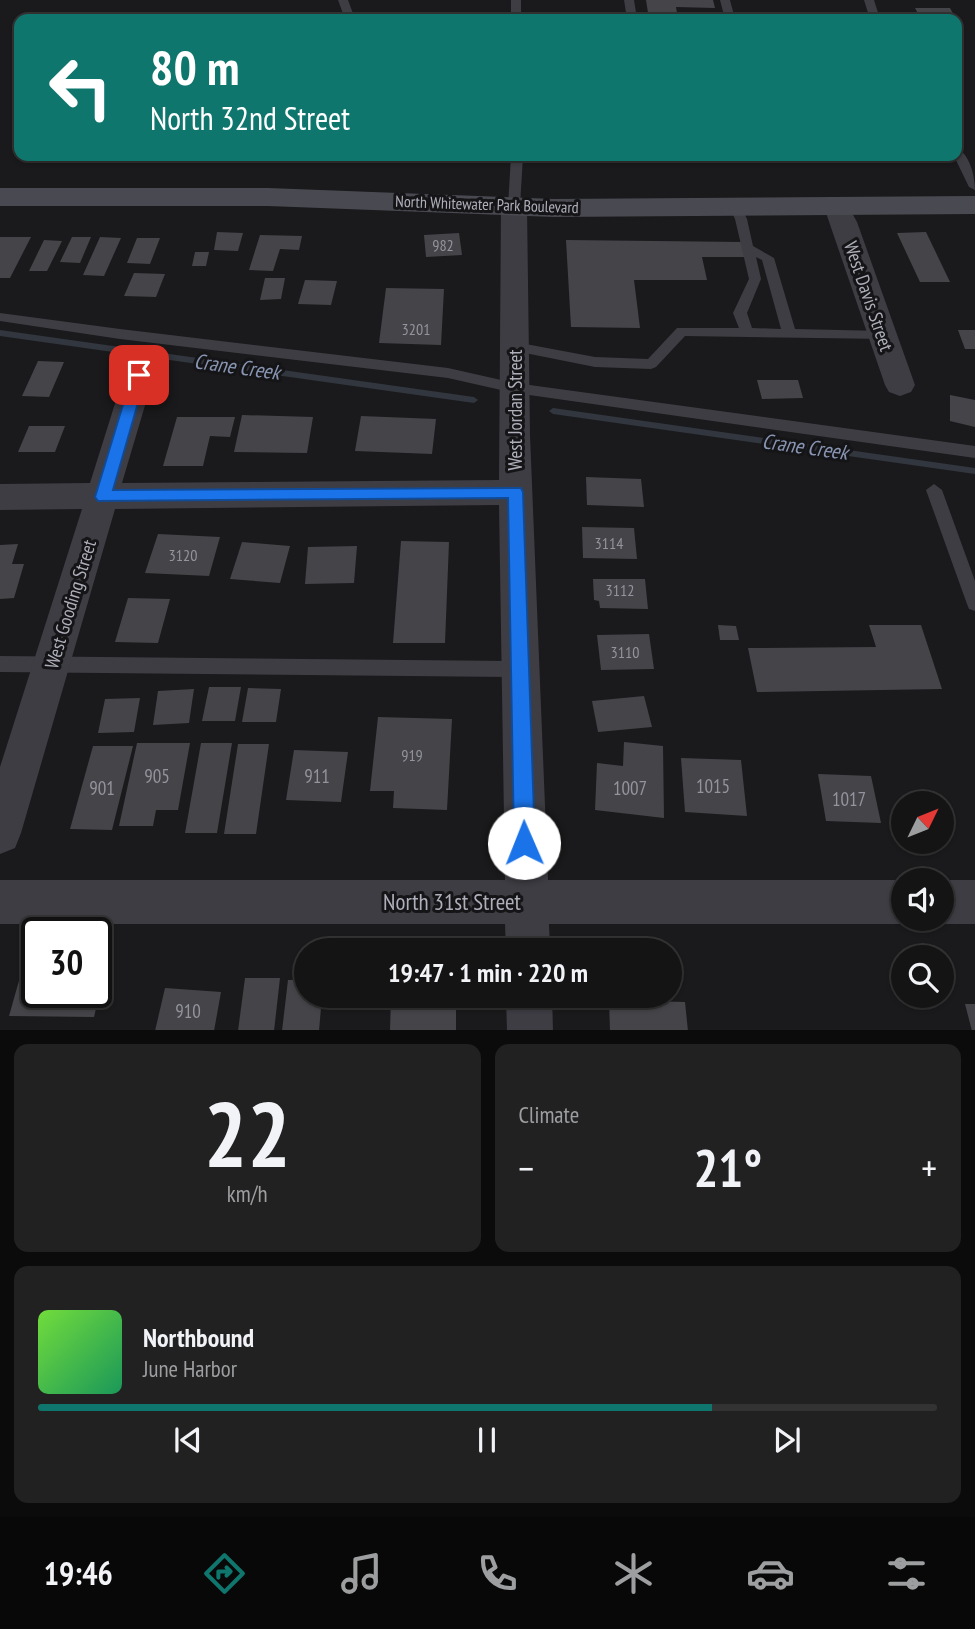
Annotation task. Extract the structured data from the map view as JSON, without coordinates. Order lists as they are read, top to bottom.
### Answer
{
  "streets": {
    "street": [
      "North Whitewater Park Boulevard",
      "West Davis Street",
      "West Jordan Street",
      "West Gooding Street",
      "North 31st Street"
    ]
  },
  "crossings": [
    ["North Whitewater Park Boulevard", "West Davis Street"],
    ["North Whitewater Park Boulevard", "West Jordan Street"],
    ["West Jordan Street", "North 31st Street"]
  ],
  "water": ["Crane Creek"],
  "house_numbers": [
    "982",
    "3201",
    "3114",
    "3120",
    "3112",
    "3110",
    "919",
    "905",
    "911",
    "1015",
    "901",
    "1007",
    "1017",
    "910"
  ],
  "north": "top right",
  "page": {
    "turn": ["80 m", "North 32nd Street"],
    "limit": "30",
    "trip": "19:47 · 1 min · 220 m",
    "tile": [
      ["22", "km/h"],
      "Climate"
    ],
    "heat": ["−", "21°", "+"],
    "song": ["Northbound", "June Harbor"],
    "tabs": "19:46"
  }
}
